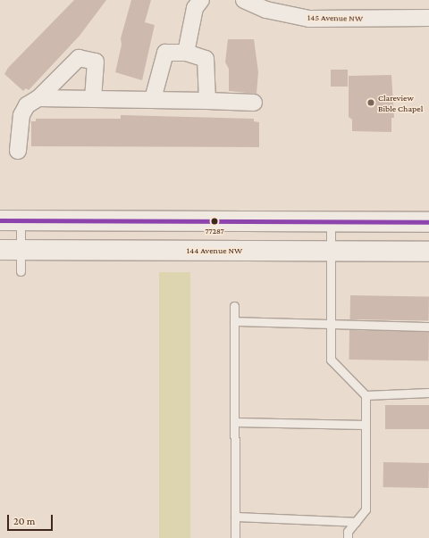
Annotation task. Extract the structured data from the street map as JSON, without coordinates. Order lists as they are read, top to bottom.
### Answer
{
  "streets": {
    "main road": ["144 Avenue NW"],
    "street": ["145 Avenue NW"]
  },
  "places": ["Clareview Bible Chapel", "77287"],
  "scale_bar": "20 m"
}
